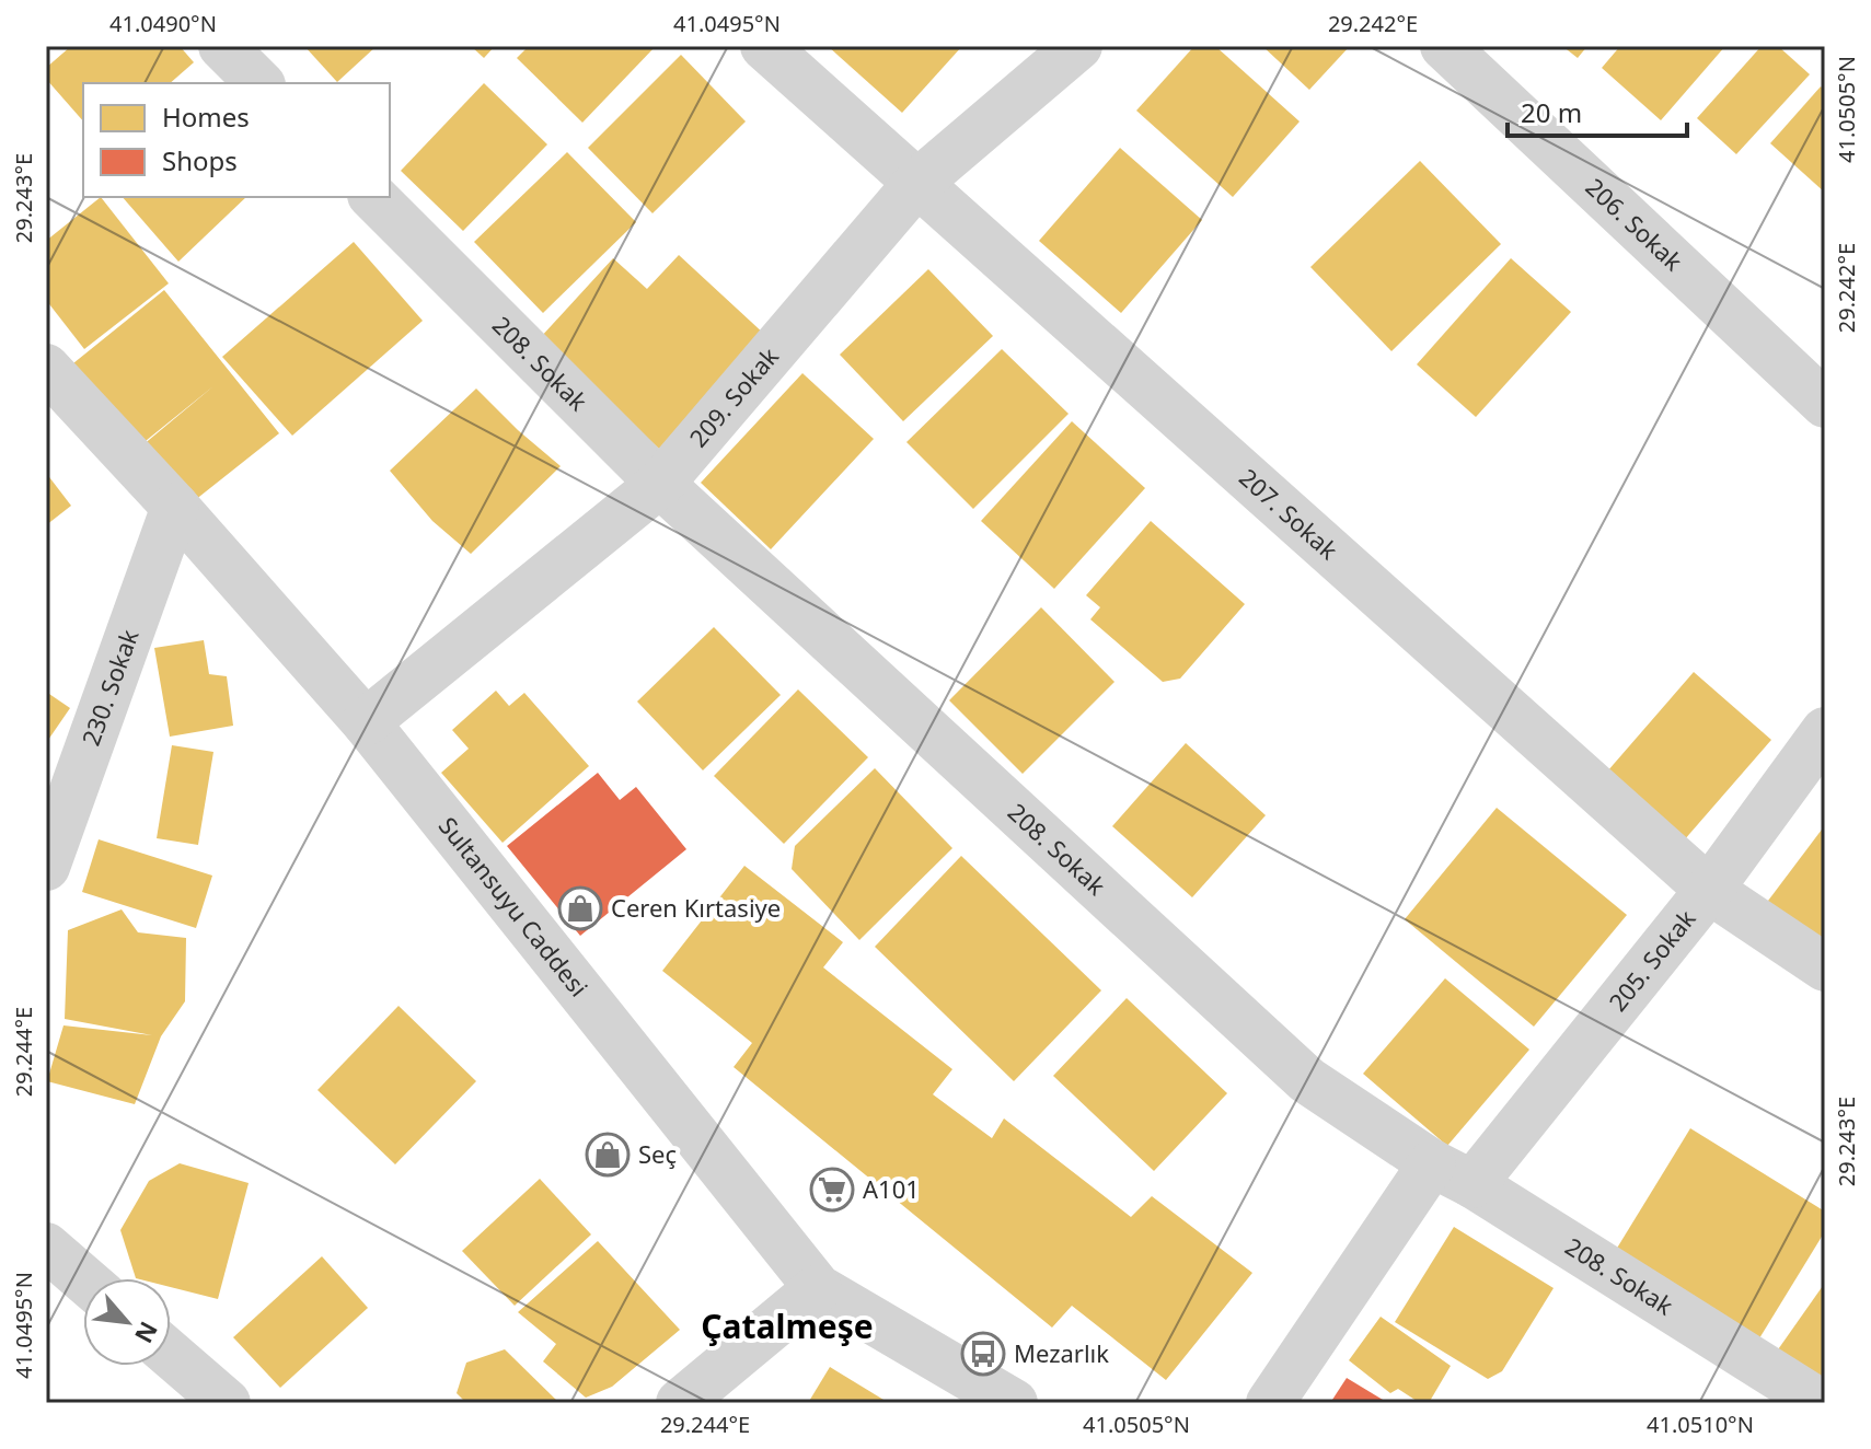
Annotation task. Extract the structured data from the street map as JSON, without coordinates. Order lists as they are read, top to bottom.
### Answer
{
  "streets": {
    "street": [
      "206. Sokak",
      "208. Sokak",
      "209. Sokak",
      "207. Sokak",
      "230. Sokak",
      "Sultansuyu Caddesi",
      "205. Sokak"
    ]
  },
  "crossings": [
    ["208. Sokak", "209. Sokak"],
    ["208. Sokak", "205. Sokak"],
    ["209. Sokak", "207. Sokak"],
    ["209. Sokak", "Sultansuyu Caddesi"],
    ["207. Sokak", "205. Sokak"],
    ["230. Sokak", "Sultansuyu Caddesi"]
  ],
  "districts": ["Çatalmeşe"],
  "places": {
    "shop": ["Ceren Kırtasiye", "Seç"],
    "supermarket": ["A101"],
    "bus stop": ["Mezarlık"]
  },
  "legend": ["Homes", "Shops"],
  "scale_bar": "20 m",
  "north": "bottom right",
  "coordinates": [
    "41.0490°N",
    "41.0495°N",
    "29.242°E",
    "41.0505°N",
    "29.243°E",
    "29.244°E",
    "41.0510°N"
  ]
}
